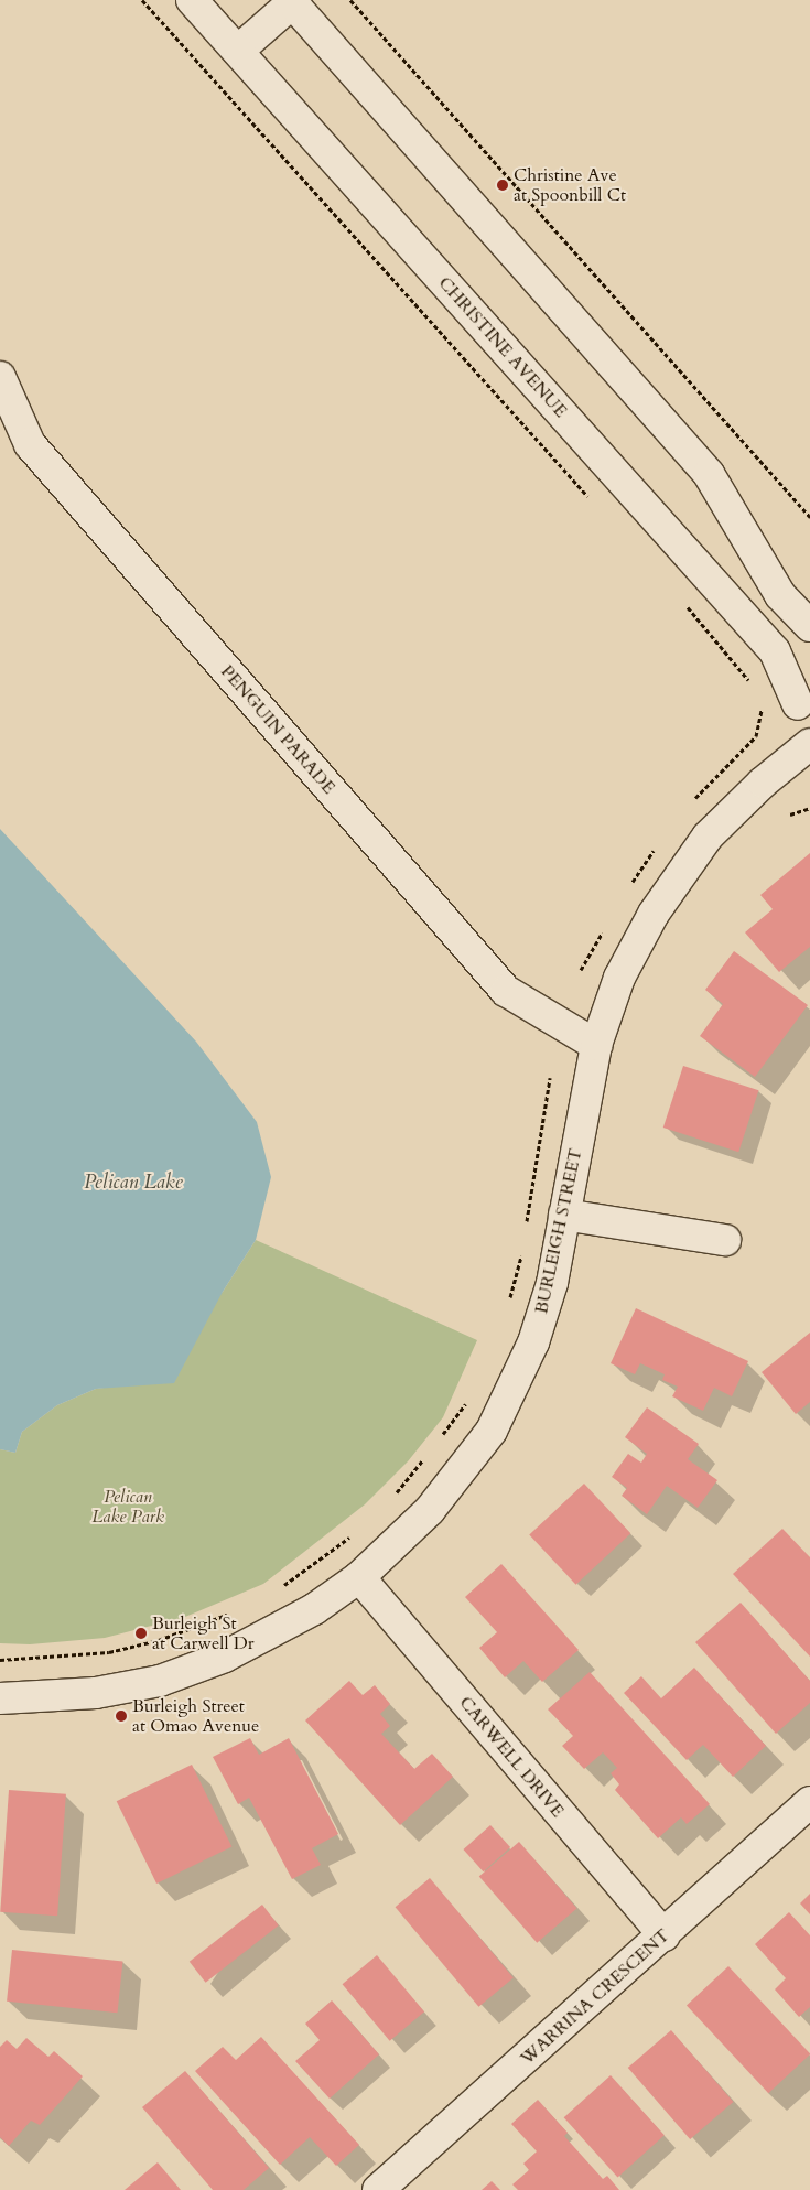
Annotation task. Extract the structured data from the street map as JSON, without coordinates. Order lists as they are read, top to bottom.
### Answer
{
  "streets": {
    "street": [
      "CHRISTINE AVENUE",
      "PENGUIN PARADE",
      "BURLEIGH STREET",
      "CARWELL DRIVE",
      "WARRINA CRESCENT"
    ]
  },
  "crossings": [
    ["CHRISTINE AVENUE", "BURLEIGH STREET"],
    ["PENGUIN PARADE", "BURLEIGH STREET"],
    ["BURLEIGH STREET", "CARWELL DRIVE"],
    ["CARWELL DRIVE", "WARRINA CRESCENT"]
  ],
  "water": ["Pelican Lake"],
  "parks": ["Pelican Lake Park"],
  "places": ["Christine Ave at Spoonbill Ct", "Burleigh St at Carwell Dr", "Burleigh Street at Omao Avenue"]
}
